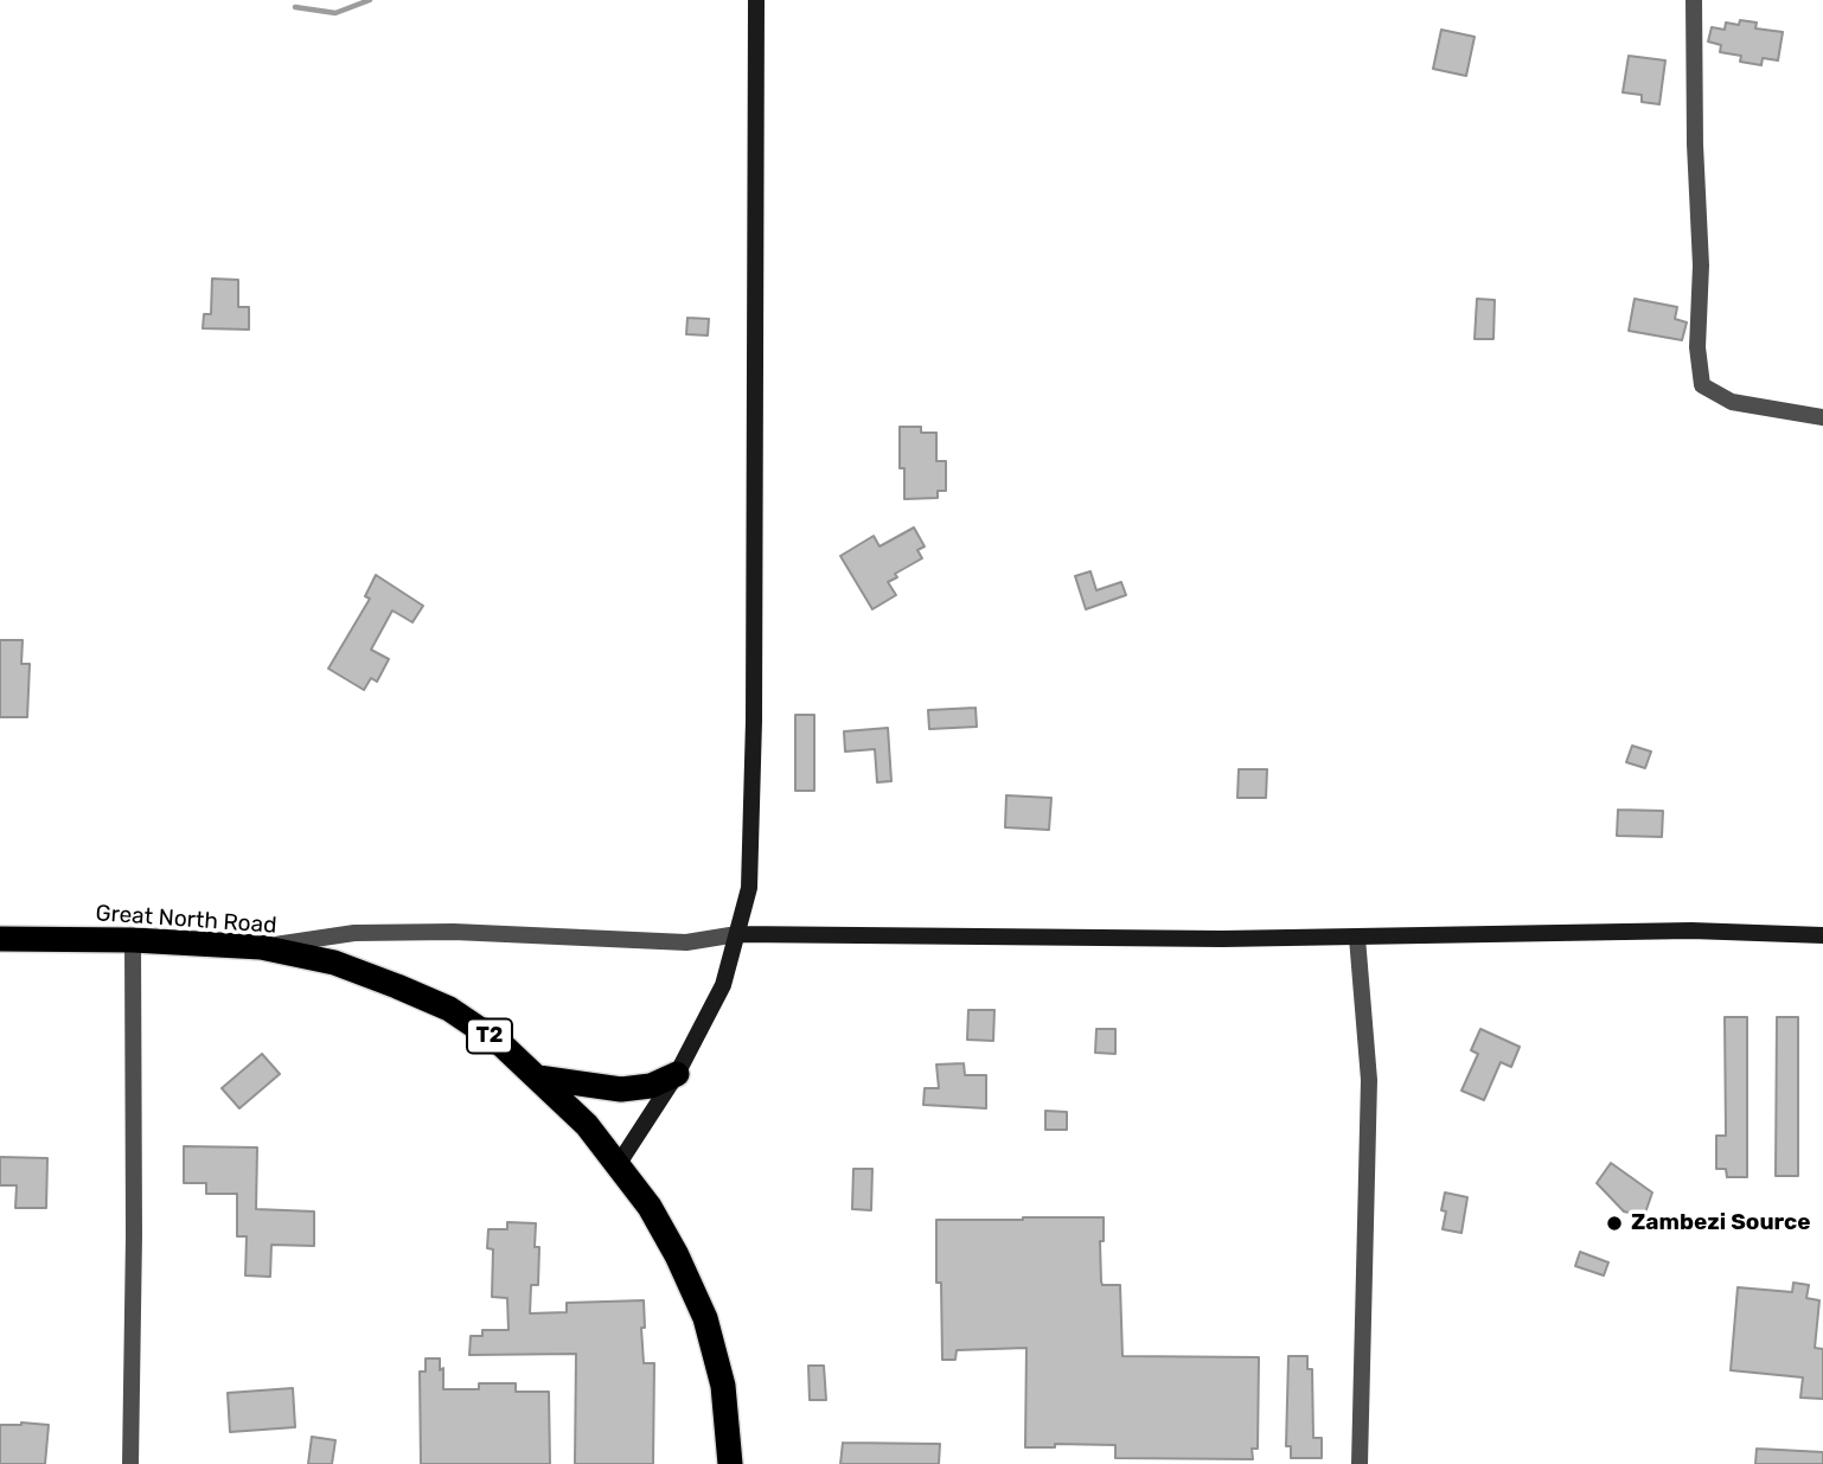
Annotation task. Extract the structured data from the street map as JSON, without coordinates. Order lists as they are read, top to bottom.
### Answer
{
  "streets": {
    "highway": ["Great North Road", "T2"]
  },
  "places": ["Zambezi Source"]
}
